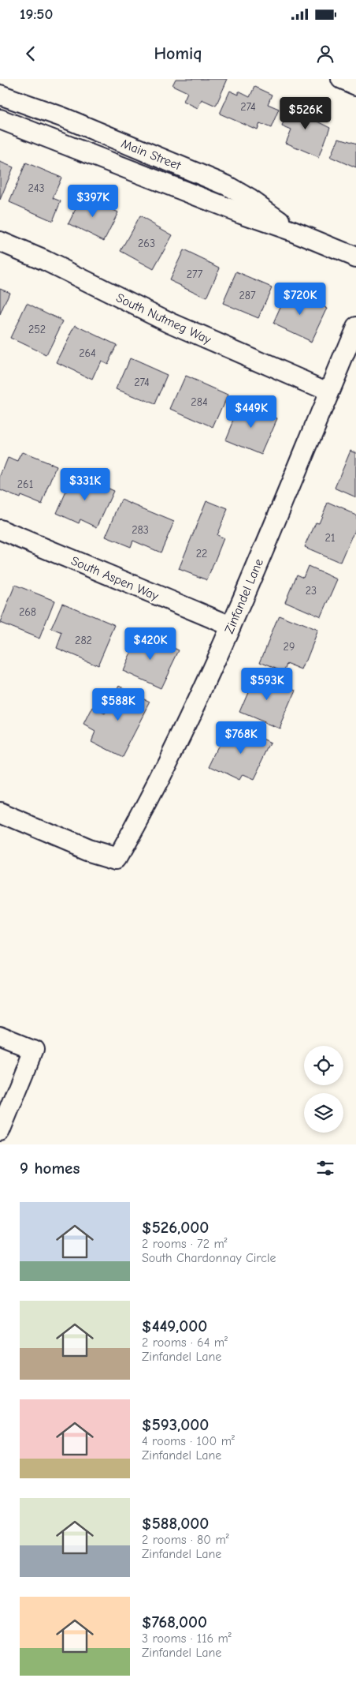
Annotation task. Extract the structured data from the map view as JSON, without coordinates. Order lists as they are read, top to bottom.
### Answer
{
  "streets": {
    "street": [
      "Main Street",
      "South Nutmeg Way",
      "South Aspen Way",
      "Zinfandel Lane"
    ]
  },
  "crossings": [
    ["South Nutmeg Way", "Zinfandel Lane"],
    ["South Aspen Way", "Zinfandel Lane"]
  ],
  "house_numbers": [
    "274",
    "243",
    "263",
    "277",
    "287",
    "252",
    "264",
    "274",
    "284",
    "261",
    "283",
    "21",
    "22",
    "23",
    "268",
    "282",
    "29"
  ],
  "page": {
    "status": "19:50",
    "header": "Homiq",
    "price": [
      "$526K",
      "$397K",
      "$720K",
      "$449K",
      "$331K",
      "$420K",
      "$593K",
      "$588K",
      "$768K"
    ],
    "heading": "9 homes",
    "list": [
      {
        "name": "$526,000",
        "note": "2 rooms · 72 m² · South Chardonnay Circle"
      },
      {
        "name": "$449,000",
        "note": "2 rooms · 64 m² · Zinfandel Lane"
      },
      {
        "name": "$593,000",
        "note": "4 rooms · 100 m² · Zinfandel Lane"
      },
      {
        "name": "$588,000",
        "note": "2 rooms · 80 m² · Zinfandel Lane"
      },
      {
        "name": "$768,000",
        "note": "3 rooms · 116 m² · Zinfandel Lane"
      }
    ]
  }
}
